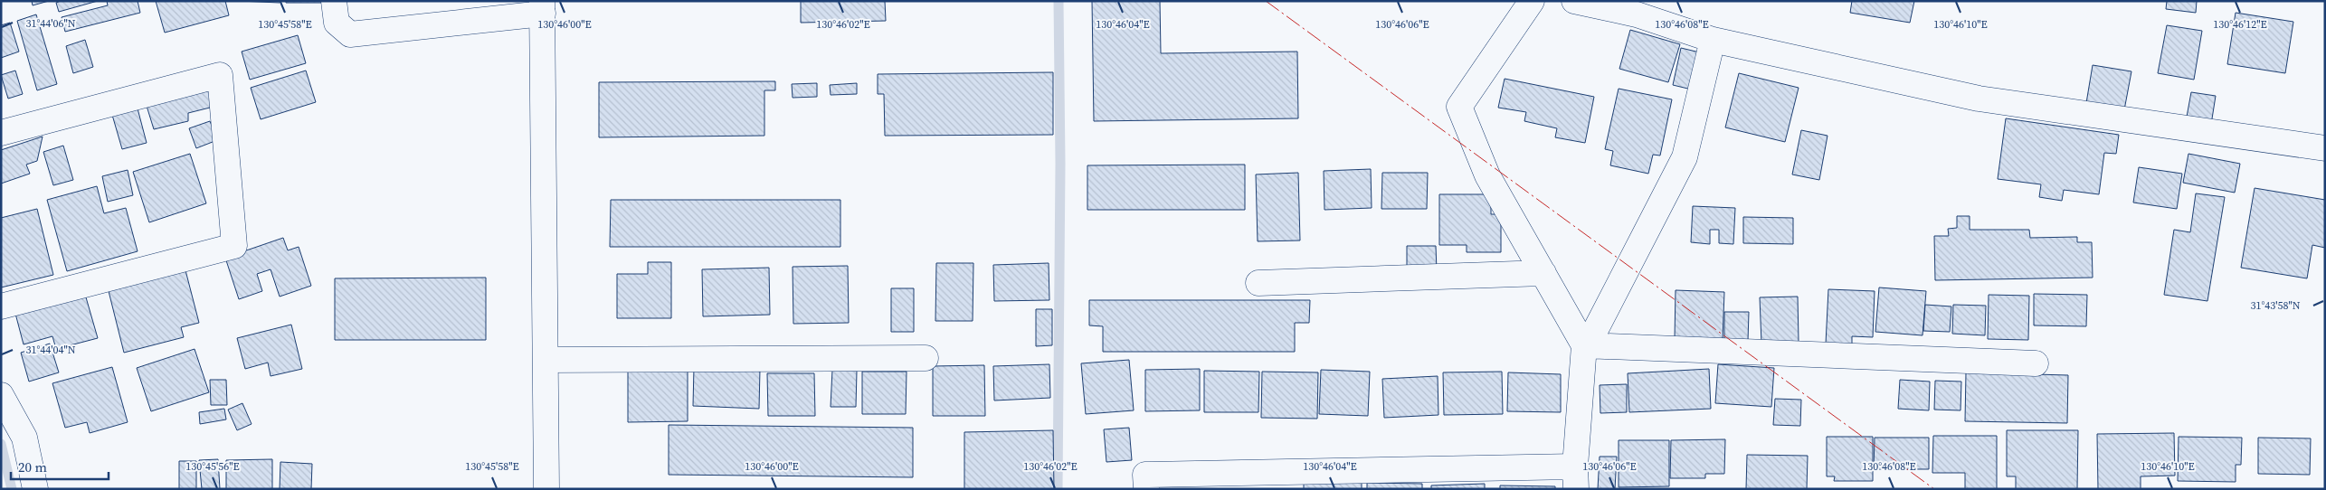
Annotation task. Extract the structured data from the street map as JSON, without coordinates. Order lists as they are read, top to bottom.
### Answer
{
  "scale_bar": "20 m",
  "coordinates": [
    "31°44'06\"N",
    "130°45'58\"E",
    "130°46'02\"E",
    "130°46'04\"E",
    "130°46'06\"E",
    "130°46'08\"E",
    "130°46'10\"E",
    "130°46'00\"E",
    "130°46'12\"E",
    "31°43'58\"N",
    "31°44'04\"N",
    "130°45'56\"E"
  ]
}
